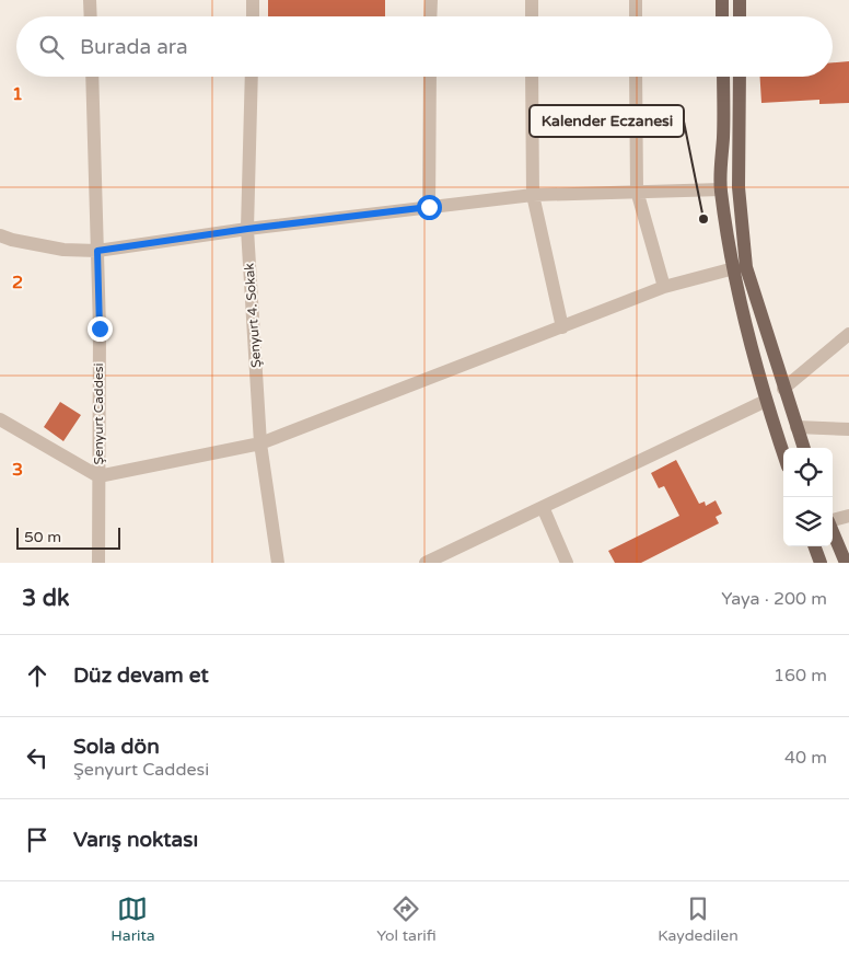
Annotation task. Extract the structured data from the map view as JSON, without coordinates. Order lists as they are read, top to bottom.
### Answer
{
  "streets": {
    "street": ["Şenyurt 4. Sokak", "Şenyurt Caddesi"]
  },
  "places": ["Kalender Eczanesi"],
  "scale_bar": "50 m",
  "page": {
    "search": "Burada ara",
    "scale": "50 m",
    "heading": ["3 dk", "Yaya · 200 m"],
    "list": [
      ["Düz devam et", "160 m"],
      ["Sola dön", "Şenyurt Caddesi", "40 m"],
      "Varış noktası"
    ],
    "nav": ["Harita", "Yol tarifi", "Kaydedilen"]
  },
  "grid": {
    "rows": ["1", "2", "3"]
  }
}
